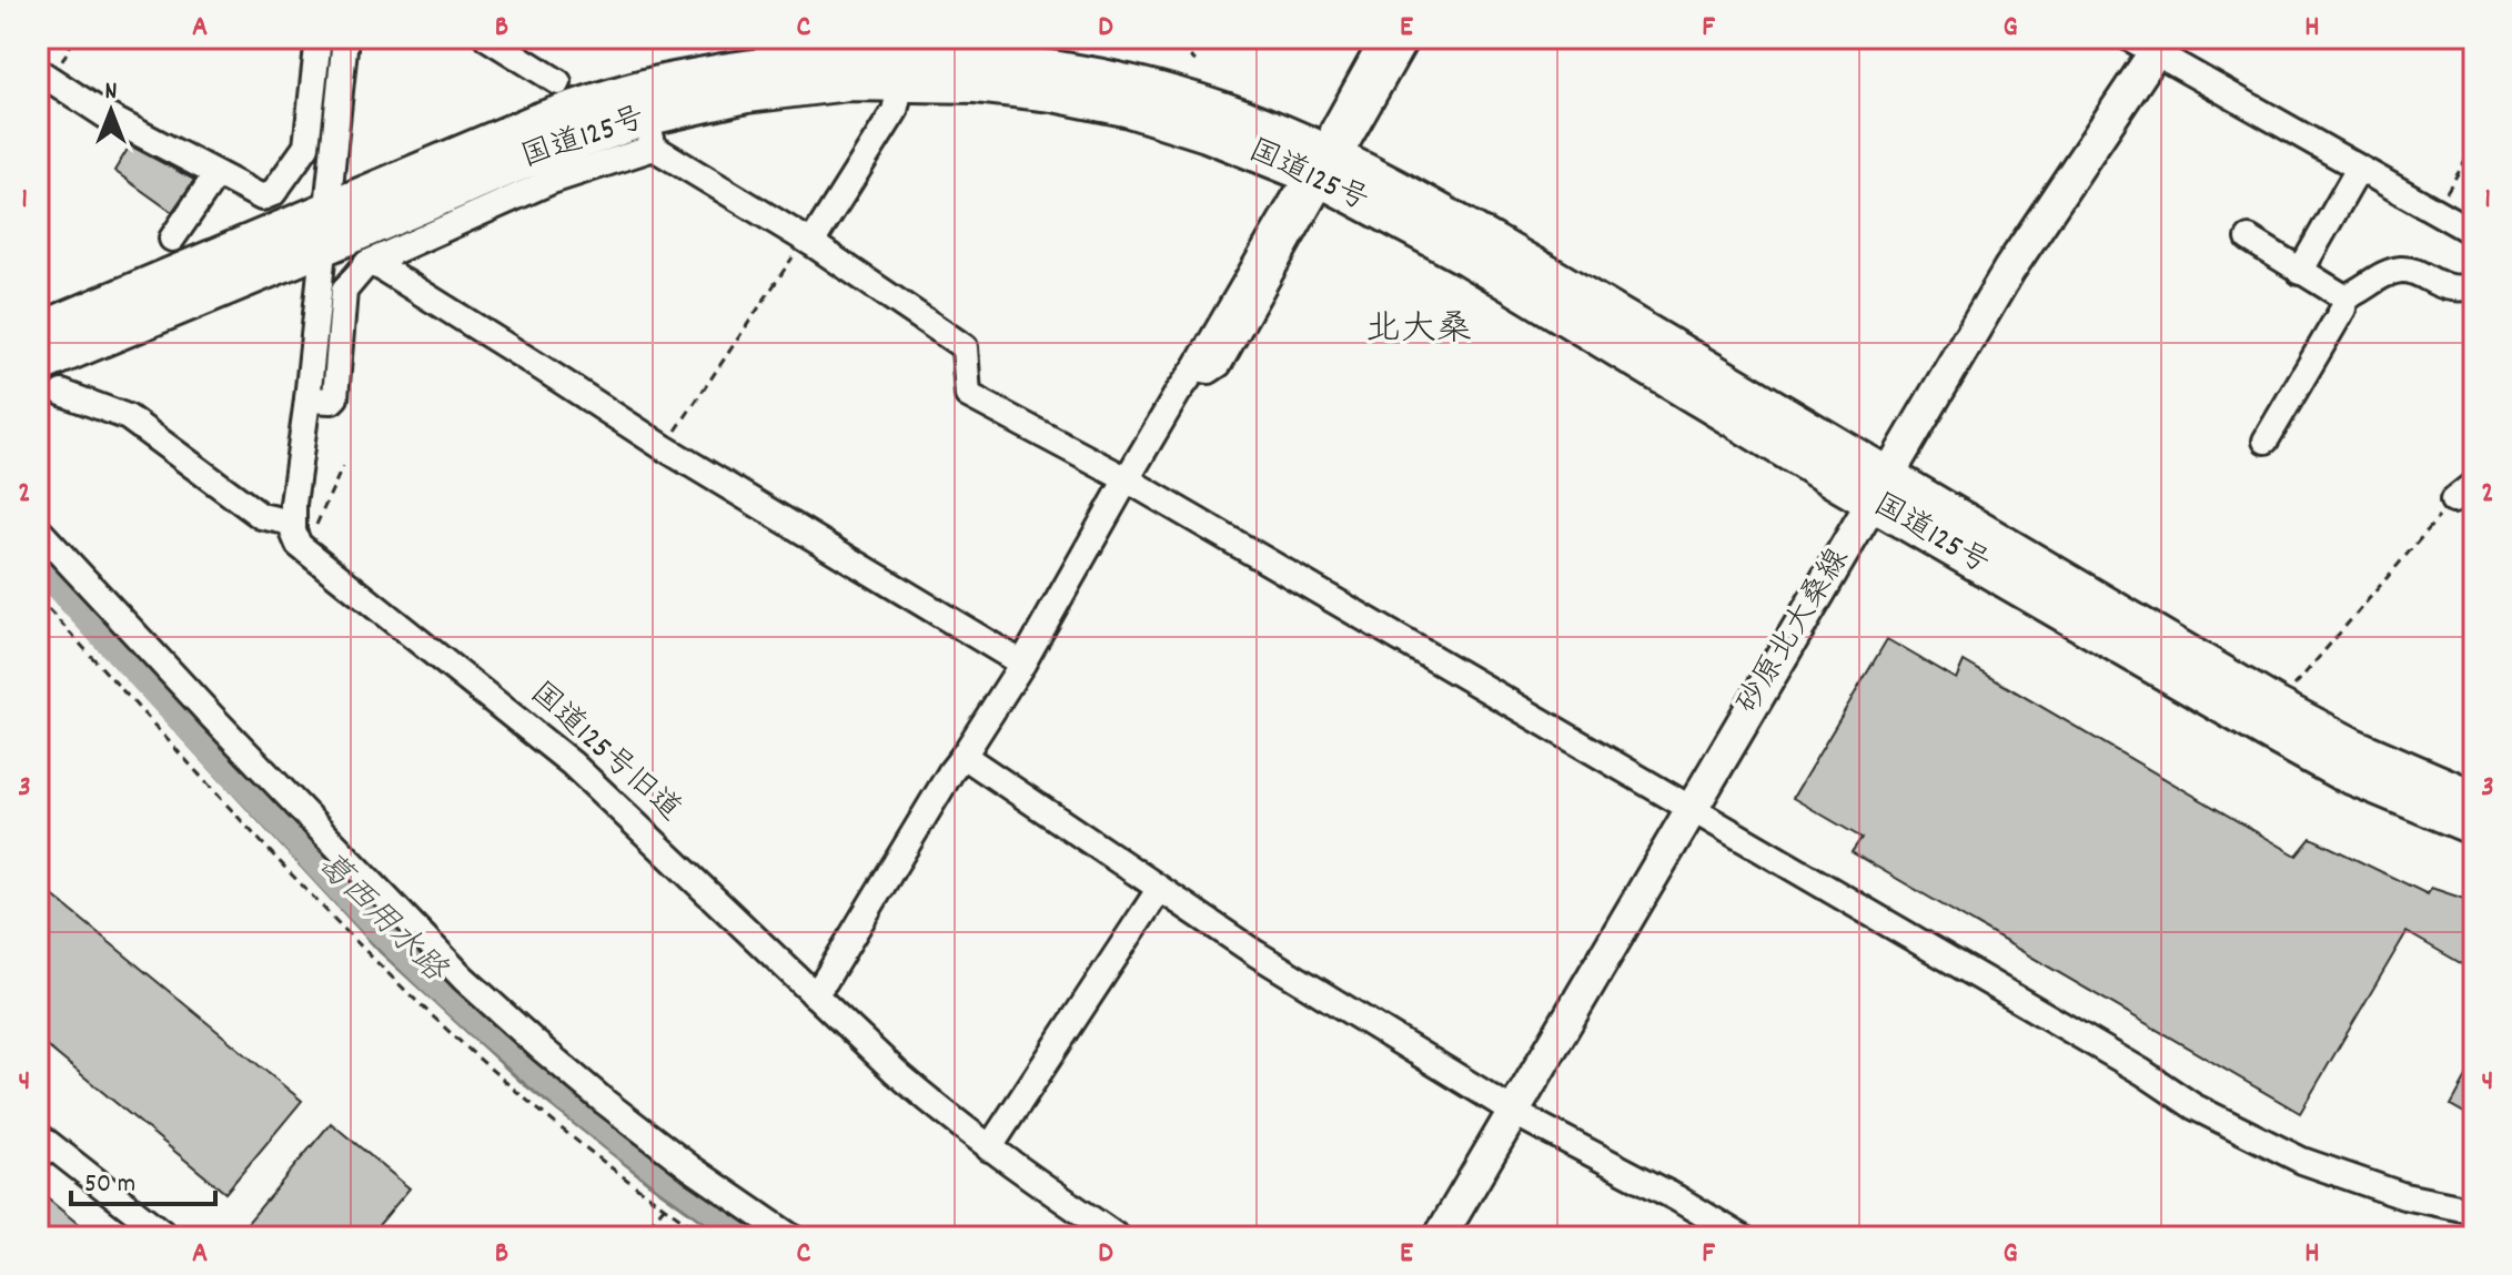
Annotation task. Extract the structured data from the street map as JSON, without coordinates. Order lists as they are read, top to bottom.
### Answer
{
  "streets": {
    "highway": ["国道125号"],
    "main road": ["砂原北大桑線"],
    "street": ["国道125号旧道"]
  },
  "crossings": [
    ["国道125号", "砂原北大桑線"]
  ],
  "districts": ["北大桑"],
  "water": ["葛西用水路"],
  "scale_bar": "50 m",
  "north": "top",
  "grid": {
    "columns": [
      "A",
      "B",
      "C",
      "D",
      "E",
      "F",
      "G",
      "H"
    ],
    "rows": [
      "1",
      "2",
      "3",
      "4"
    ]
  }
}
